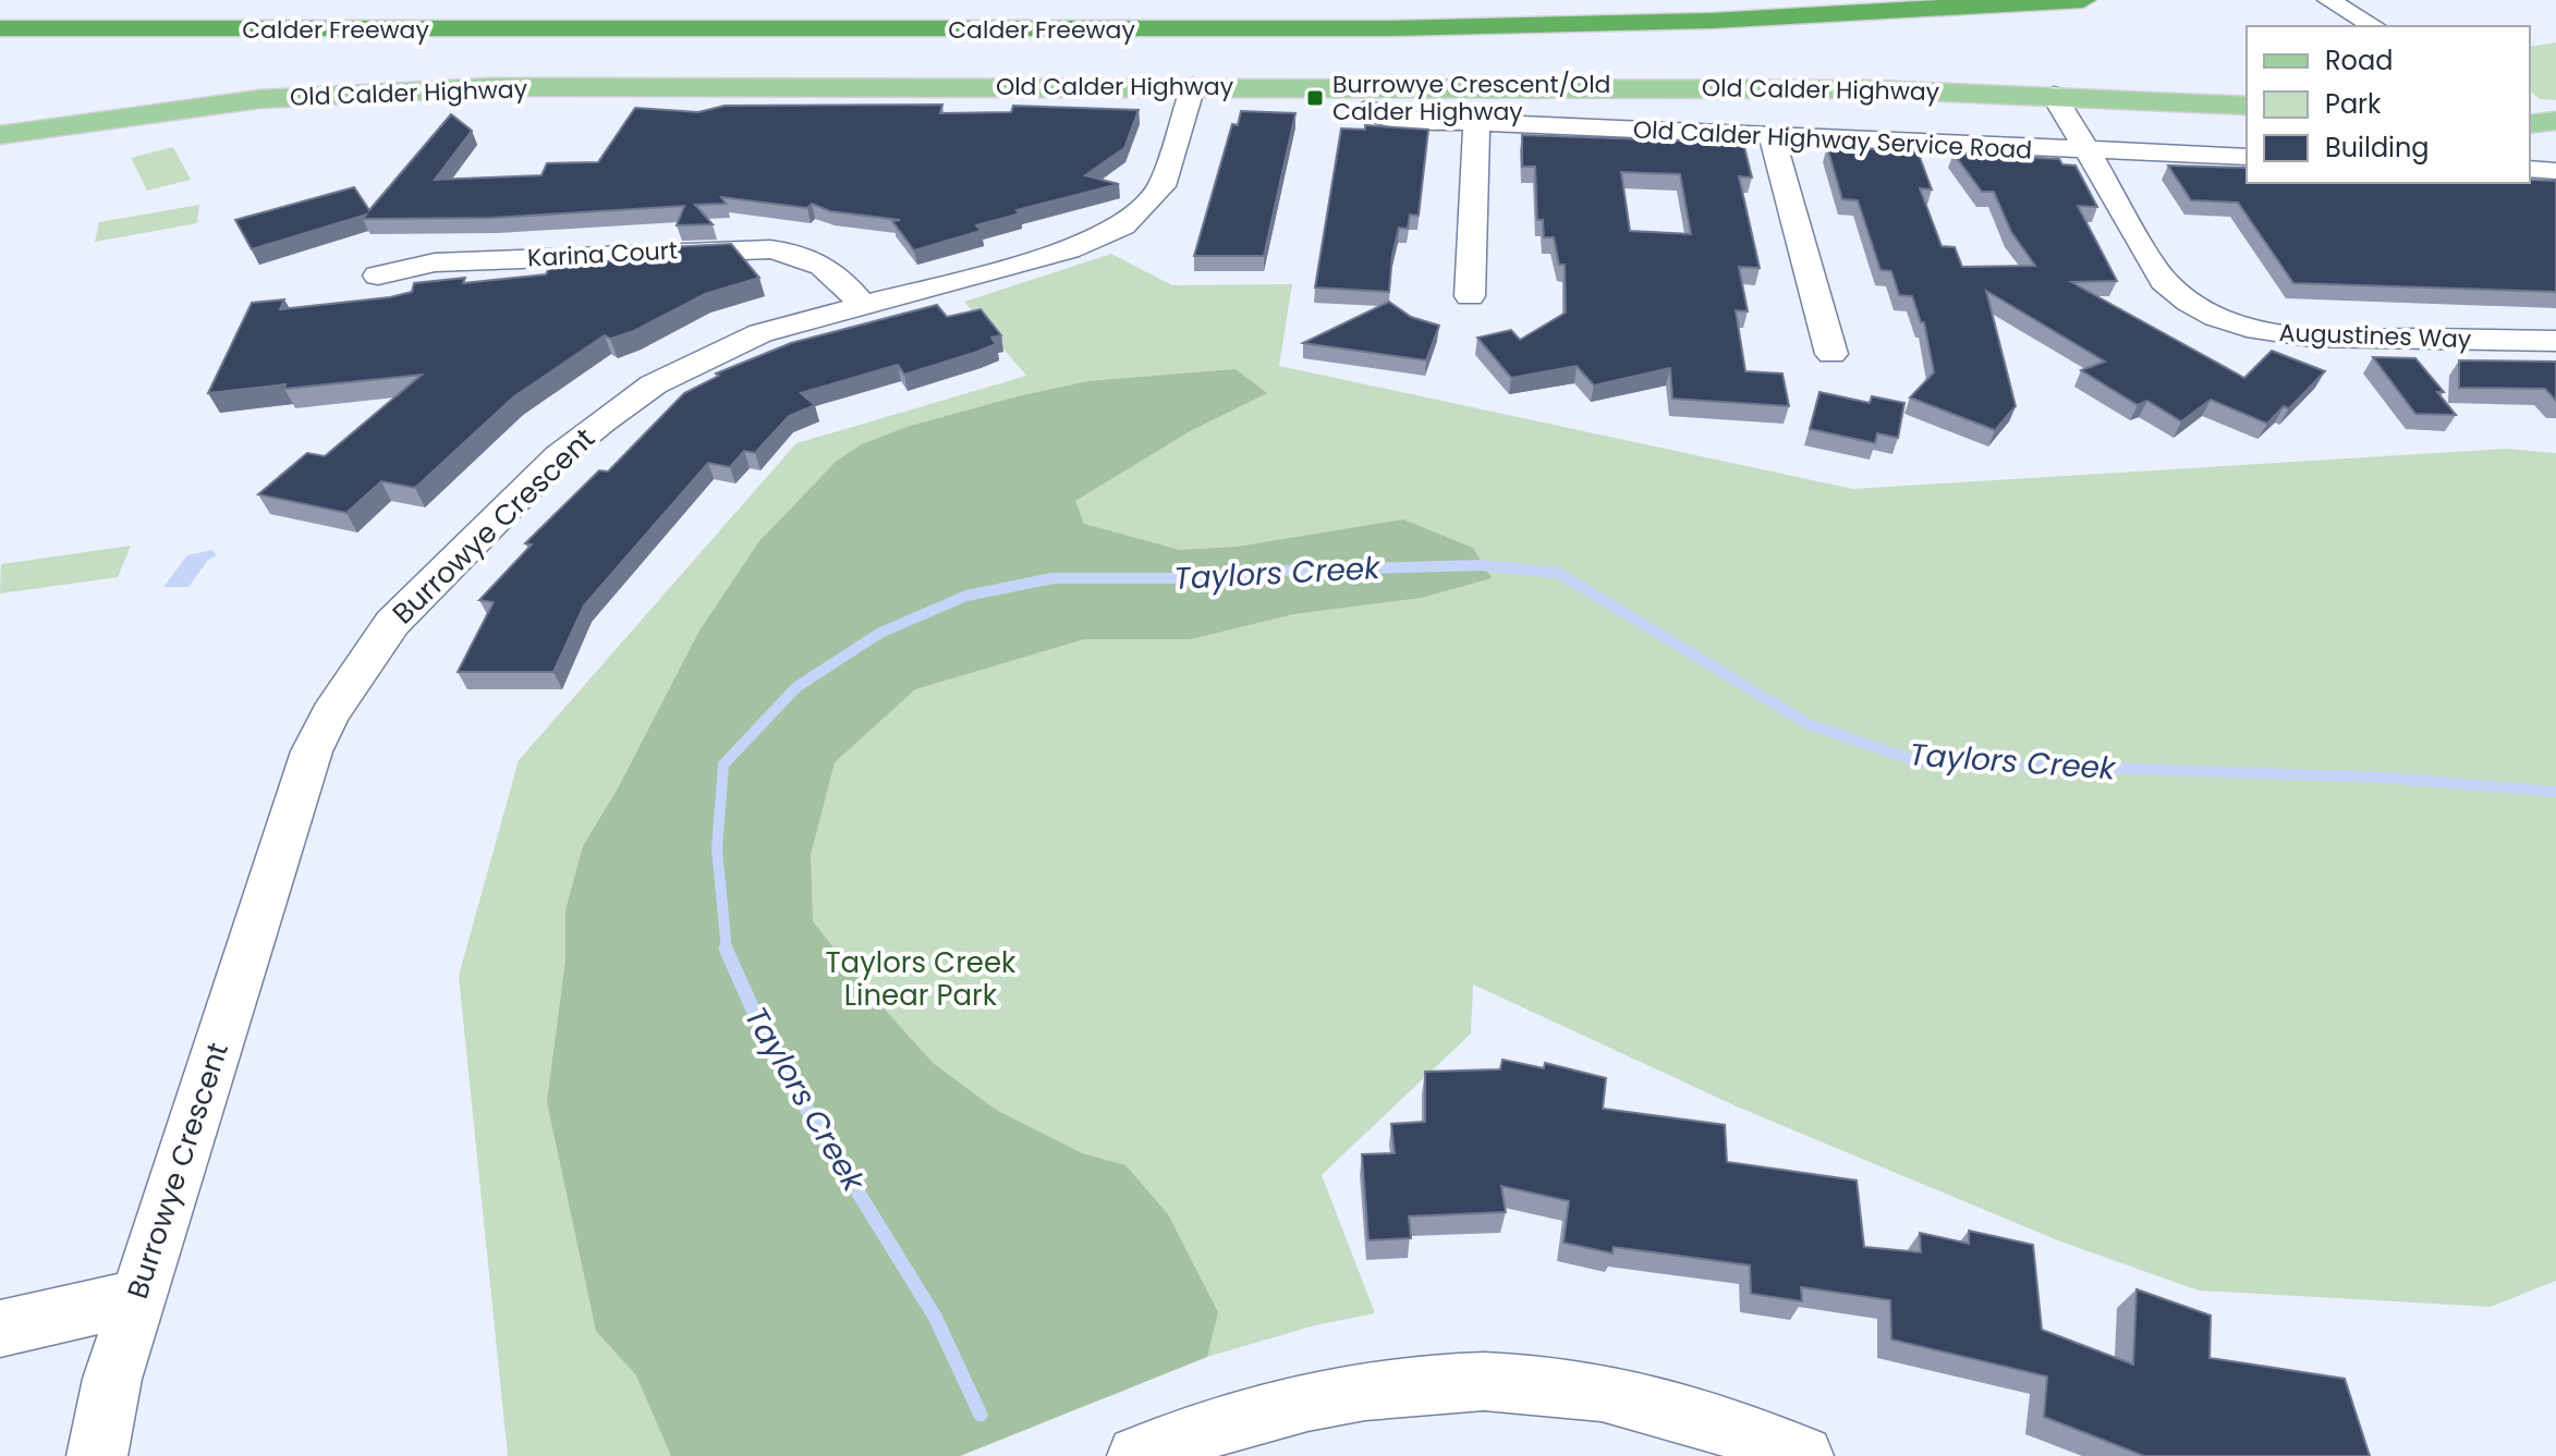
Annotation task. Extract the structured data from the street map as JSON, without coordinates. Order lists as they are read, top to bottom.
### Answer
{
  "streets": {
    "highway": ["Calder Freeway"],
    "main road": ["Old Calder Highway"],
    "street": [
      "Old Calder Highway Service Road",
      "Karina Court",
      "Augustines Way",
      "Burrowye Crescent"
    ]
  },
  "crossings": [
    ["Old Calder Highway", "Augustines Way"],
    ["Old Calder Highway", "Burrowye Crescent"],
    ["Old Calder Highway Service Road", "Augustines Way"],
    ["Karina Court", "Burrowye Crescent"]
  ],
  "water": ["Taylors Creek"],
  "parks": ["Taylors Creek Linear Park"],
  "places": {
    "transit": ["Burrowye Crescent/Old Calder Highway"]
  },
  "legend": ["Road", "Park", "Building"]
}
